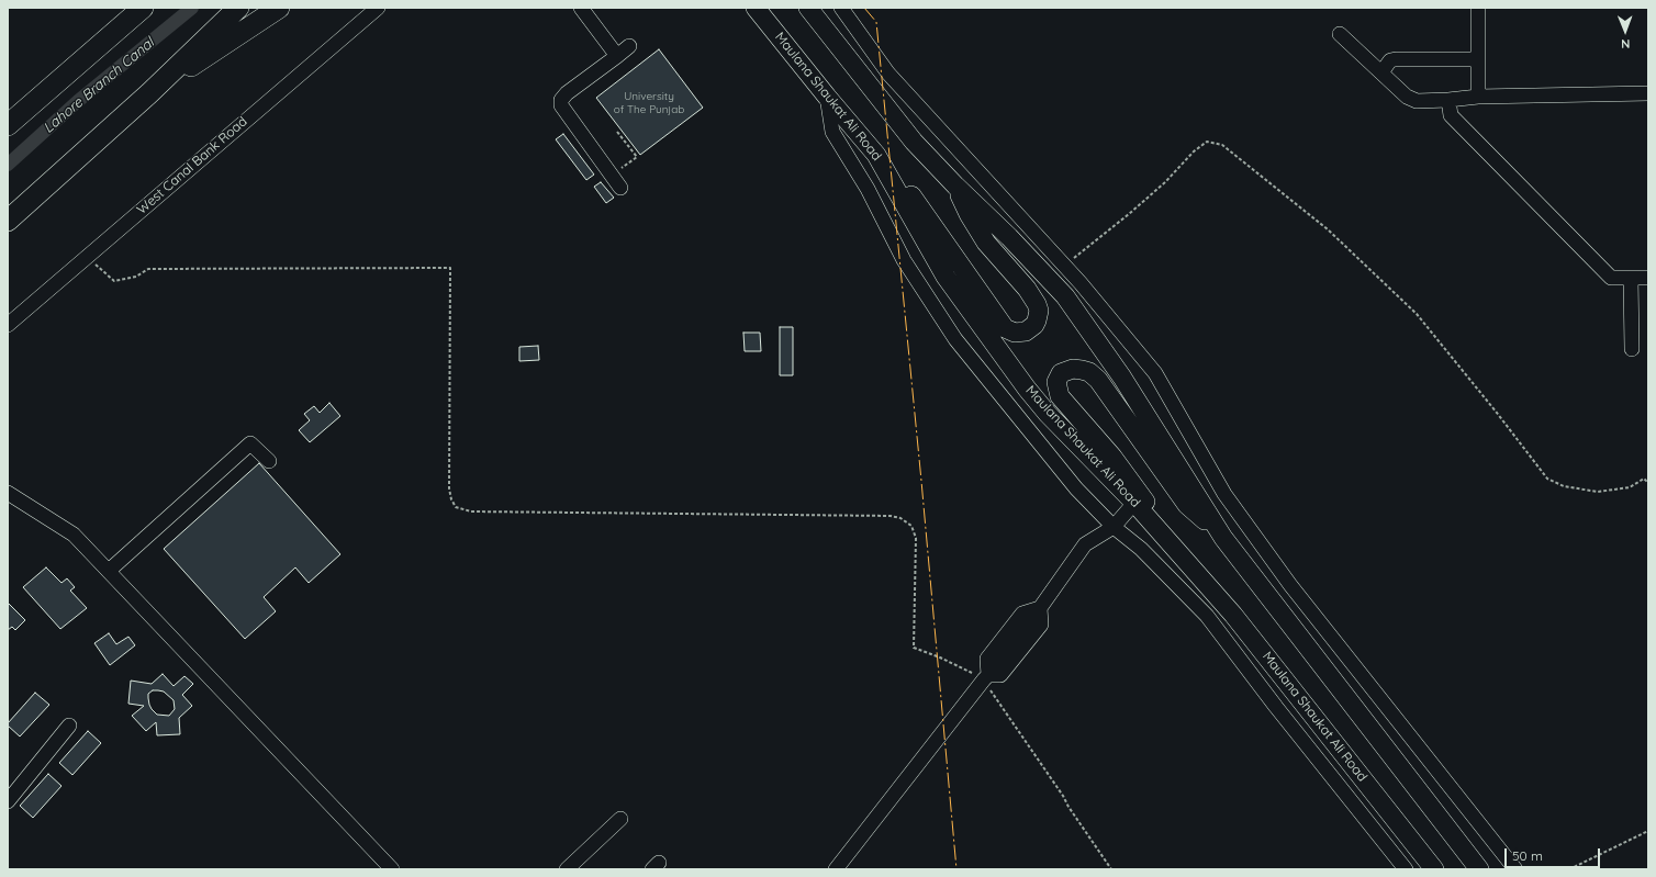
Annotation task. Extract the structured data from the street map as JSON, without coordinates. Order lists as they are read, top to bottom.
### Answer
{
  "streets": {
    "main road": ["Maulana Shaukat Ali Road"],
    "street": ["West Canal Bank Road"]
  },
  "water": ["Lahore Branch Canal"],
  "house_numbers": ["University of The Punjab"],
  "scale_bar": "50 m",
  "north": "bottom"
}
